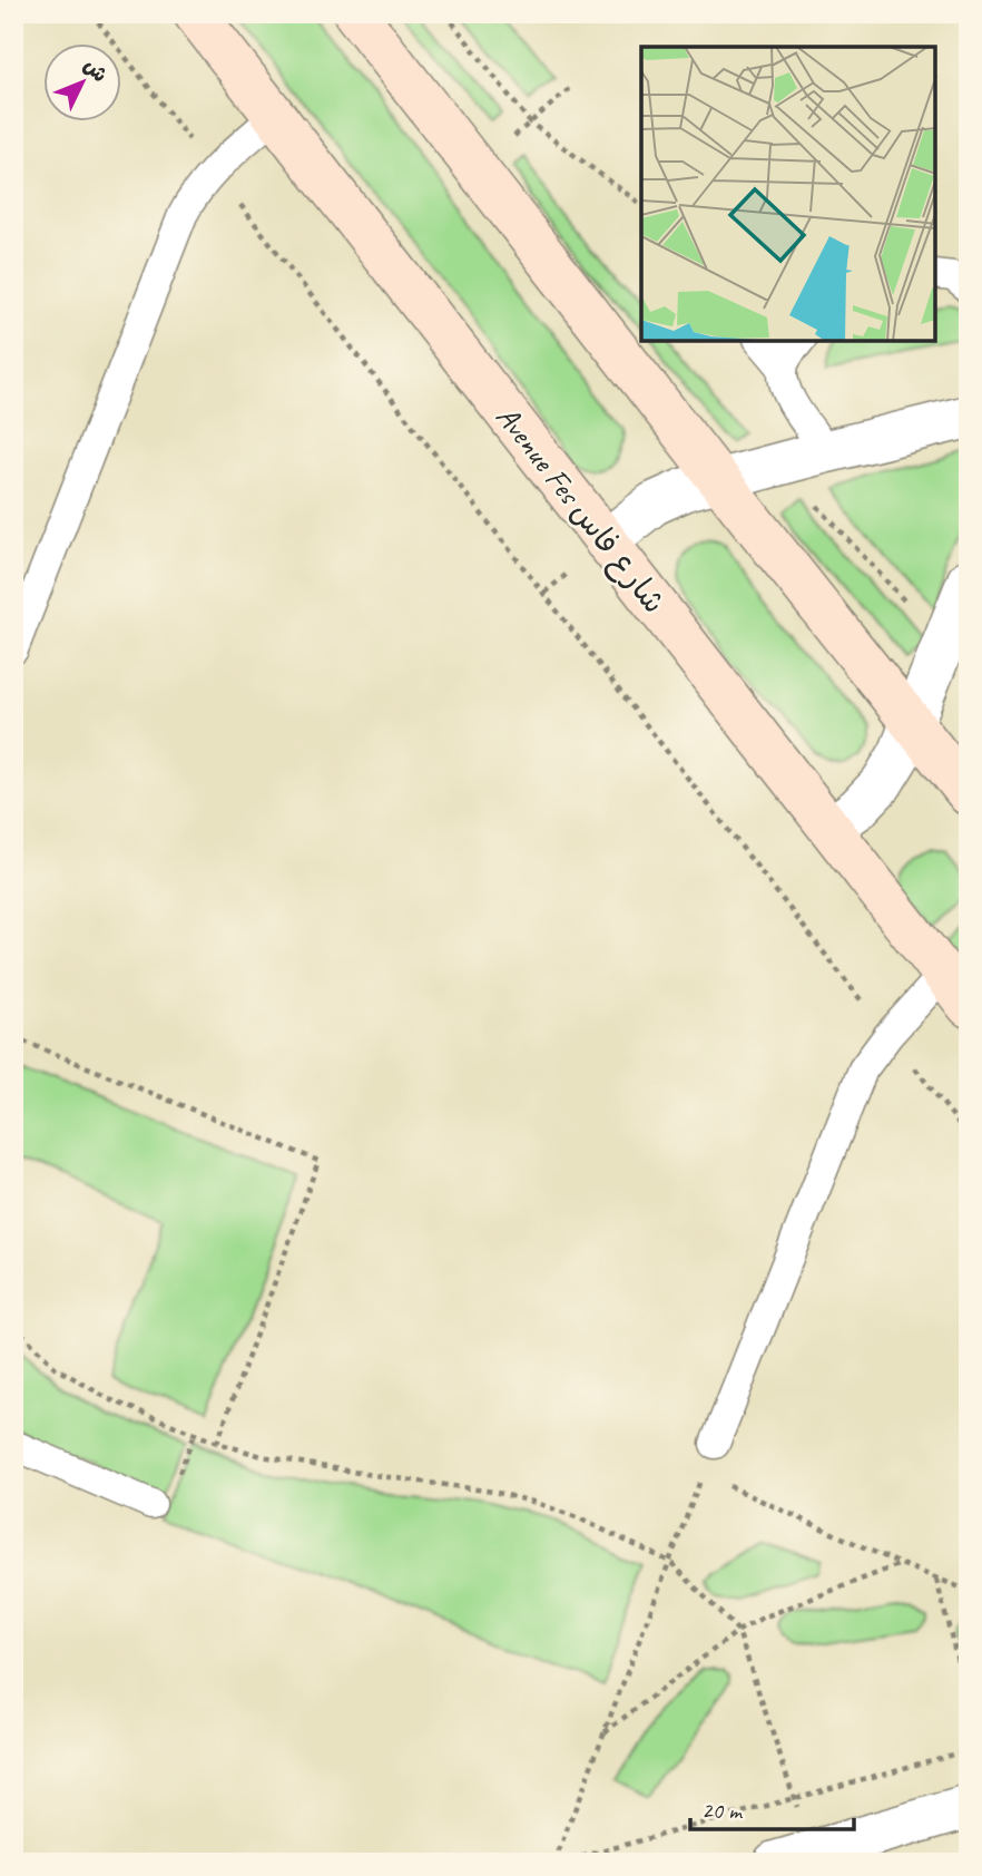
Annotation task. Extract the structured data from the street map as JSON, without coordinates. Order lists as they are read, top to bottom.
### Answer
{
  "streets": {
    "main road": ["Avenue Fes شارع فاس"]
  },
  "scale_bar": "20 m",
  "north": "top right"
}
